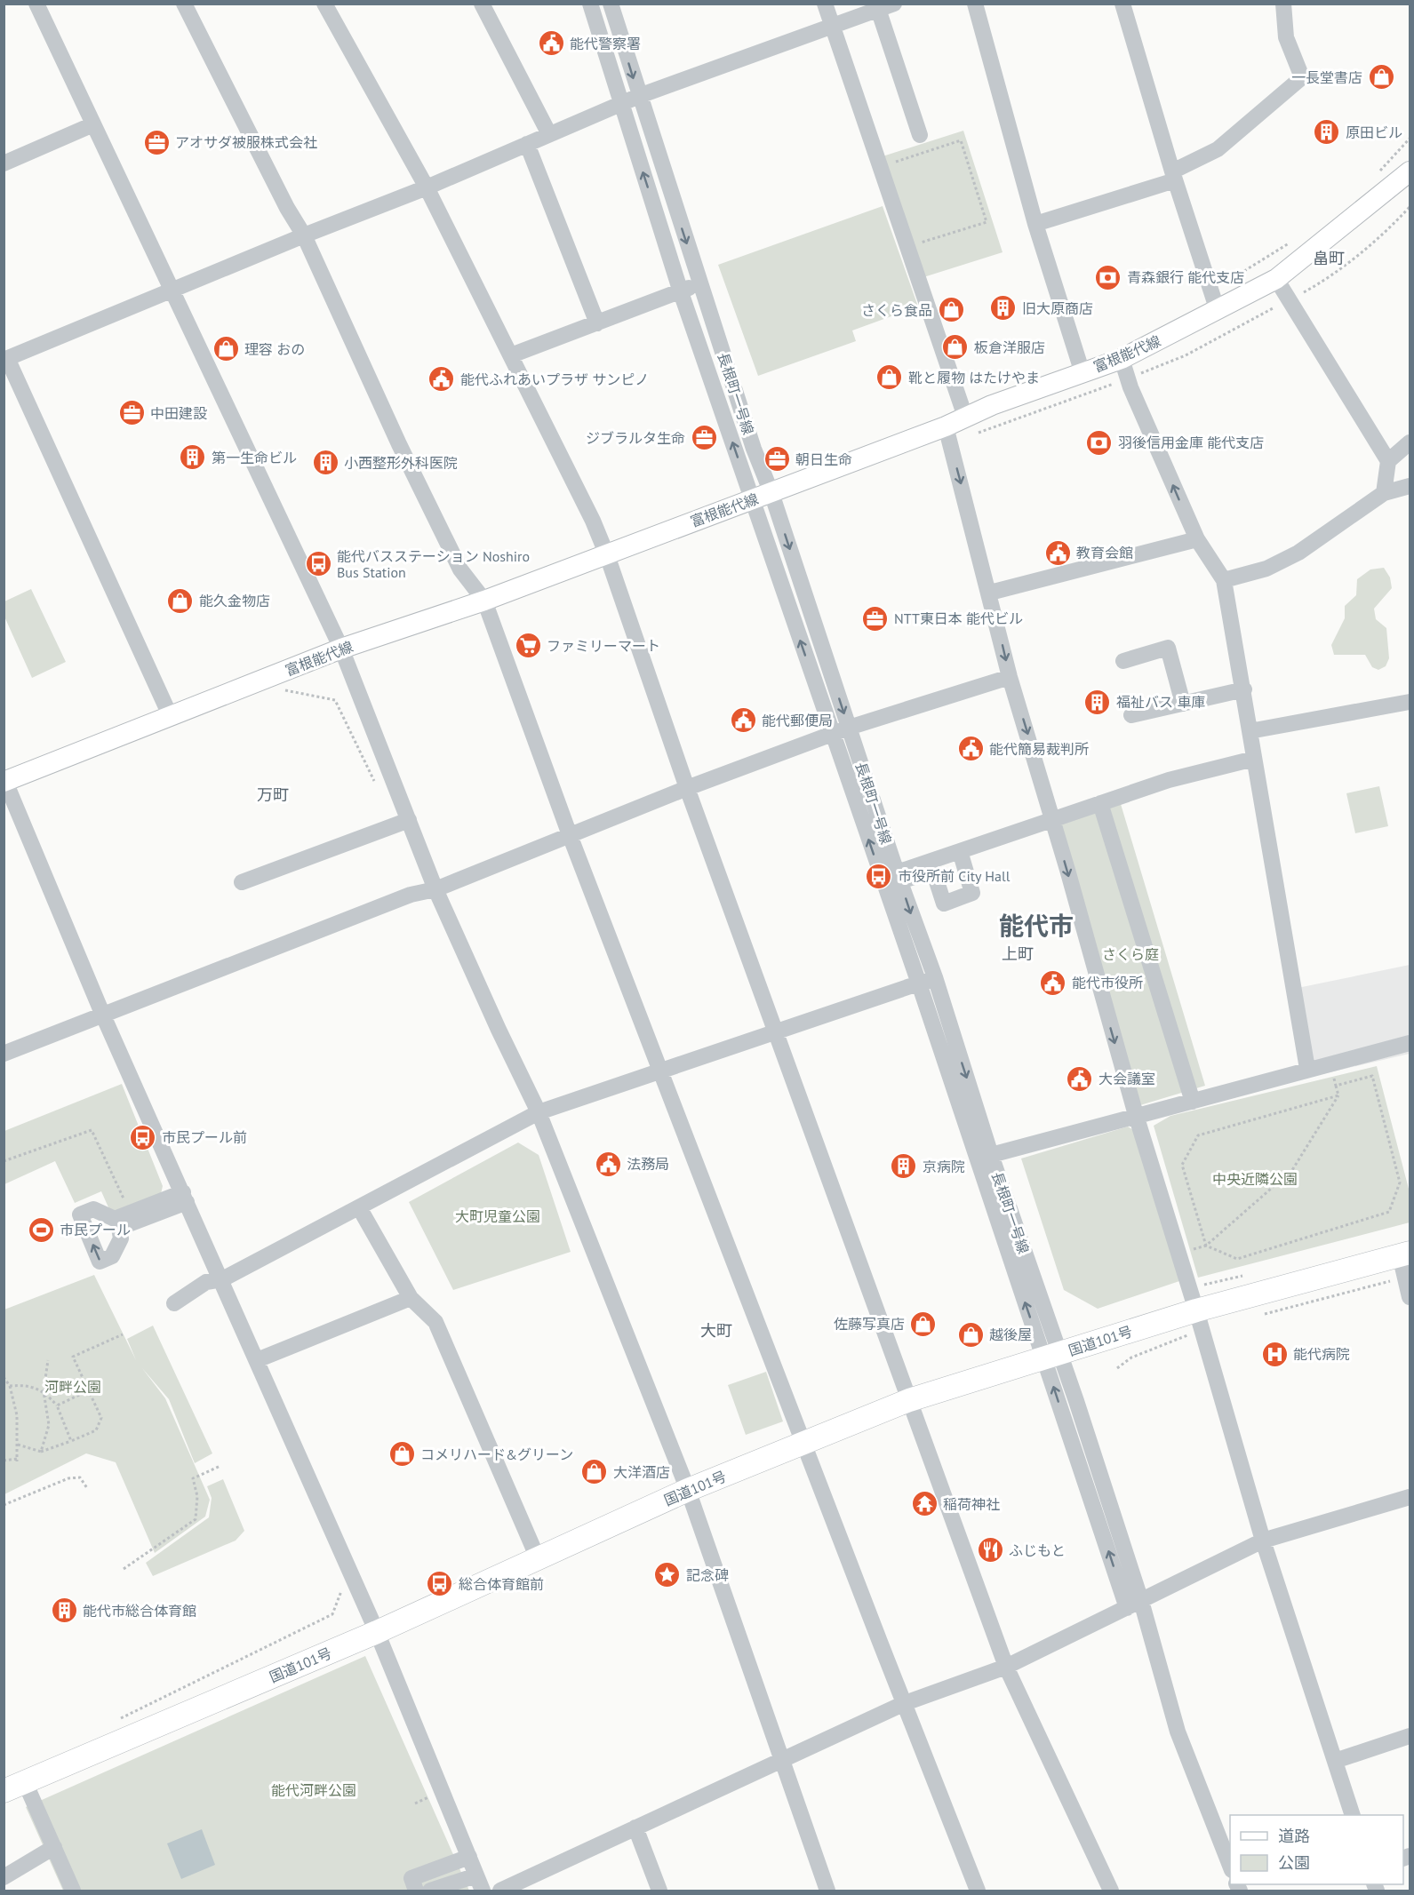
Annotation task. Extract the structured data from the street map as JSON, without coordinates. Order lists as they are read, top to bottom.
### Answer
{
  "streets": {
    "highway": ["国道101号"],
    "main road": ["富根能代線"],
    "street": ["長根町一号線"]
  },
  "crossings": [
    ["富根能代線", "長根町一号線"]
  ],
  "districts": [
    "畠町",
    "万町",
    "能代市",
    "上町",
    "大町"
  ],
  "parks": [
    "さくら庭",
    "中央近隣公園",
    "大町児童公園",
    "河畔公園",
    "能代河畔公園"
  ],
  "places": {
    "public building": [
      "能代警察署",
      "能代ふれあいプラザ サンピノ",
      "教育会館",
      "能代郵便局",
      "能代簡易裁判所",
      "能代市役所",
      "大会議室",
      "法務局"
    ],
    "shop": [
      "一長堂書店",
      "さくら食品",
      "板倉洋服店",
      "理容 おの",
      "靴と履物 はたけやま",
      "能久金物店",
      "佐藤写真店",
      "越後屋",
      "コメリハード&グリーン",
      "大洋酒店"
    ],
    "building": [
      "原田ビル",
      "旧大原商店",
      "第一生命ビル",
      "小西整形外科医院",
      "福祉バス 車庫",
      "京病院",
      "能代市総合体育館"
    ],
    "office": [
      "アオサダ被服株式会社",
      "中田建設",
      "ジブラルタ生命",
      "朝日生命",
      "NTT東日本 能代ビル"
    ],
    "bank": ["青森銀行 能代支店", "羽後信用金庫 能代支店"],
    "bus stop": [
      "能代バスステーション Noshiro Bus Station",
      "市役所前 City Hall",
      "市民プール前",
      "総合体育館前"
    ],
    "supermarket": ["ファミリーマート"],
    "sports": ["市民プール"],
    "hospital": ["能代病院"],
    "temple": ["稲荷神社"],
    "restaurant": ["ふじもと"],
    "place": ["記念碑"]
  },
  "legend": ["道路", "公園"]
}
